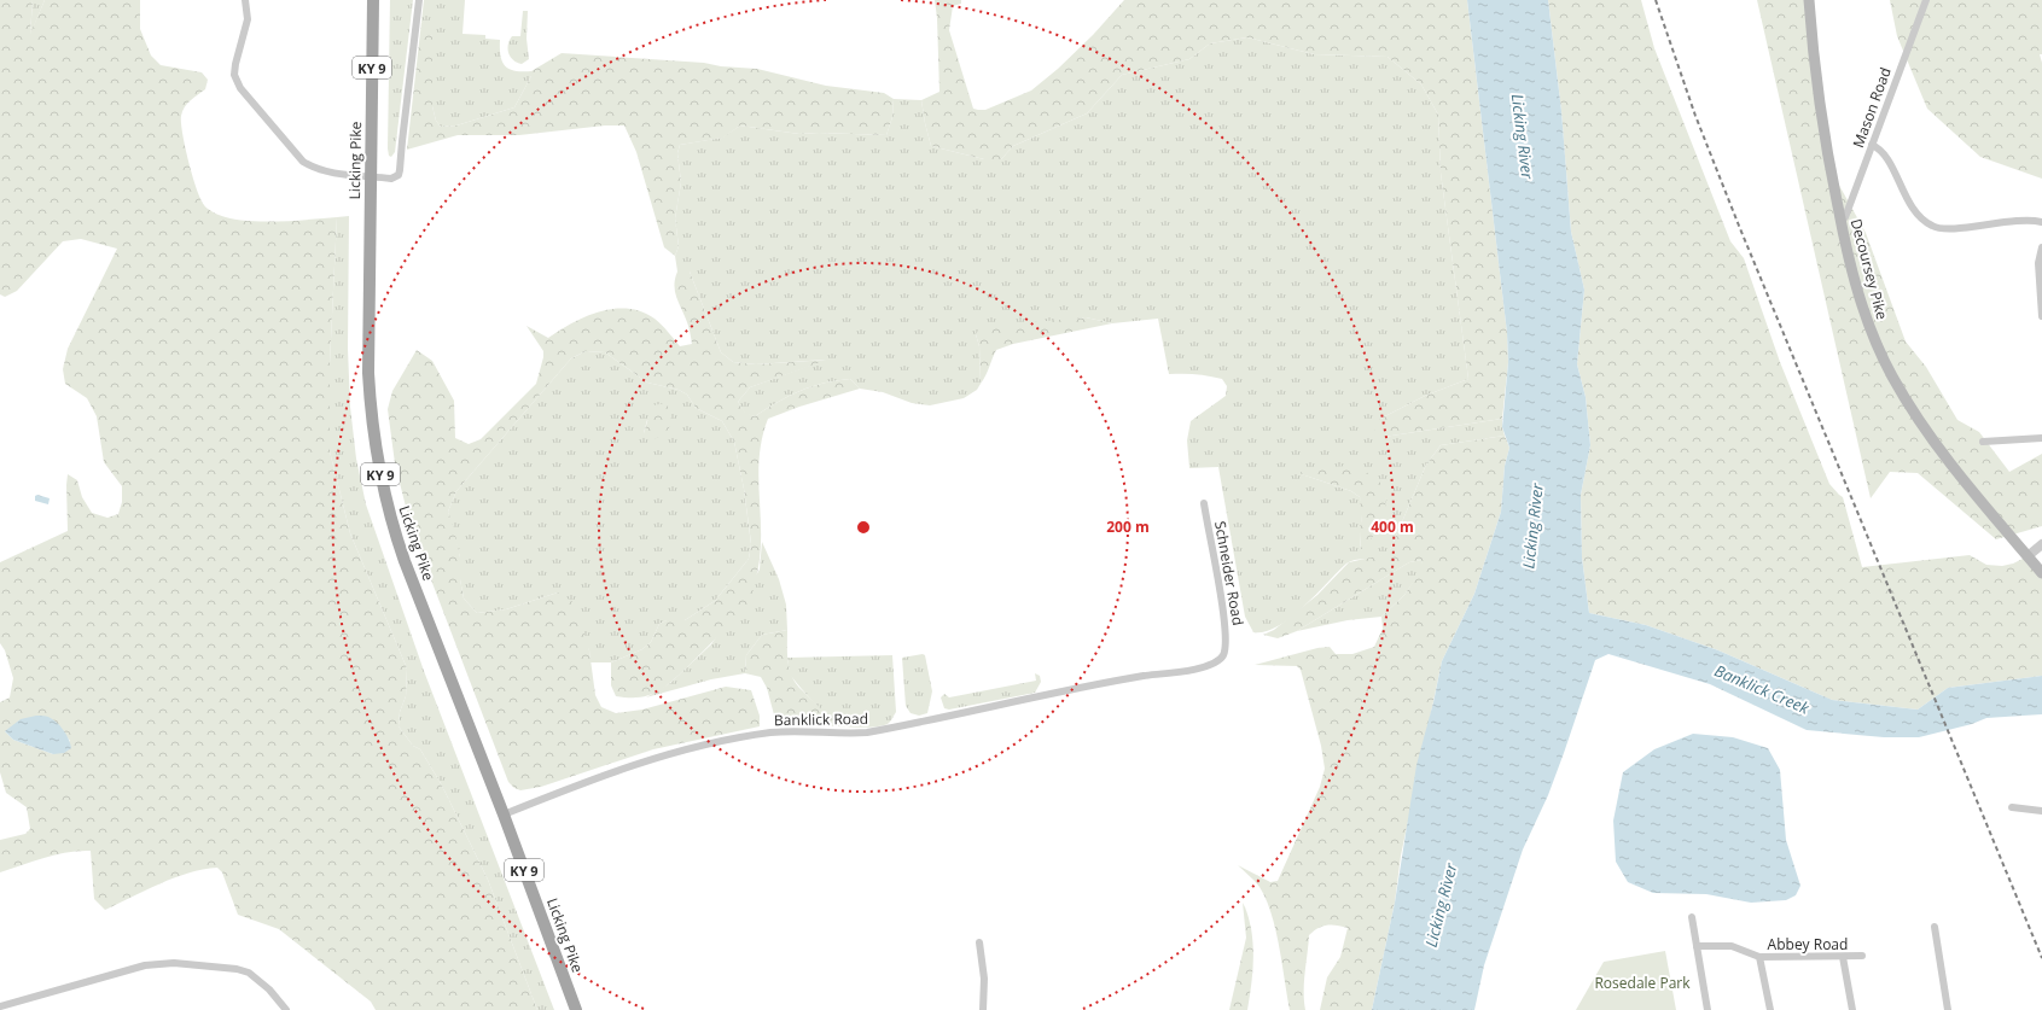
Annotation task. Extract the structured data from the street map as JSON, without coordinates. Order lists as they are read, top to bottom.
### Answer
{
  "streets": {
    "main road": ["KY 9", "Licking Pike", "Decoursey Pike"],
    "street": [
      "Mason Road",
      "Schneider Road",
      "Banklick Road",
      "Abbey Road"
    ]
  },
  "crossings": [
    ["Mason Road", "Decoursey Pike"],
    ["Licking Pike", "Banklick Road"],
    ["Schneider Road", "Banklick Road"]
  ],
  "water": ["Licking River", "Banklick Creek"],
  "parks": ["Rosedale Park"],
  "rings": ["200 m", "400 m"]
}
